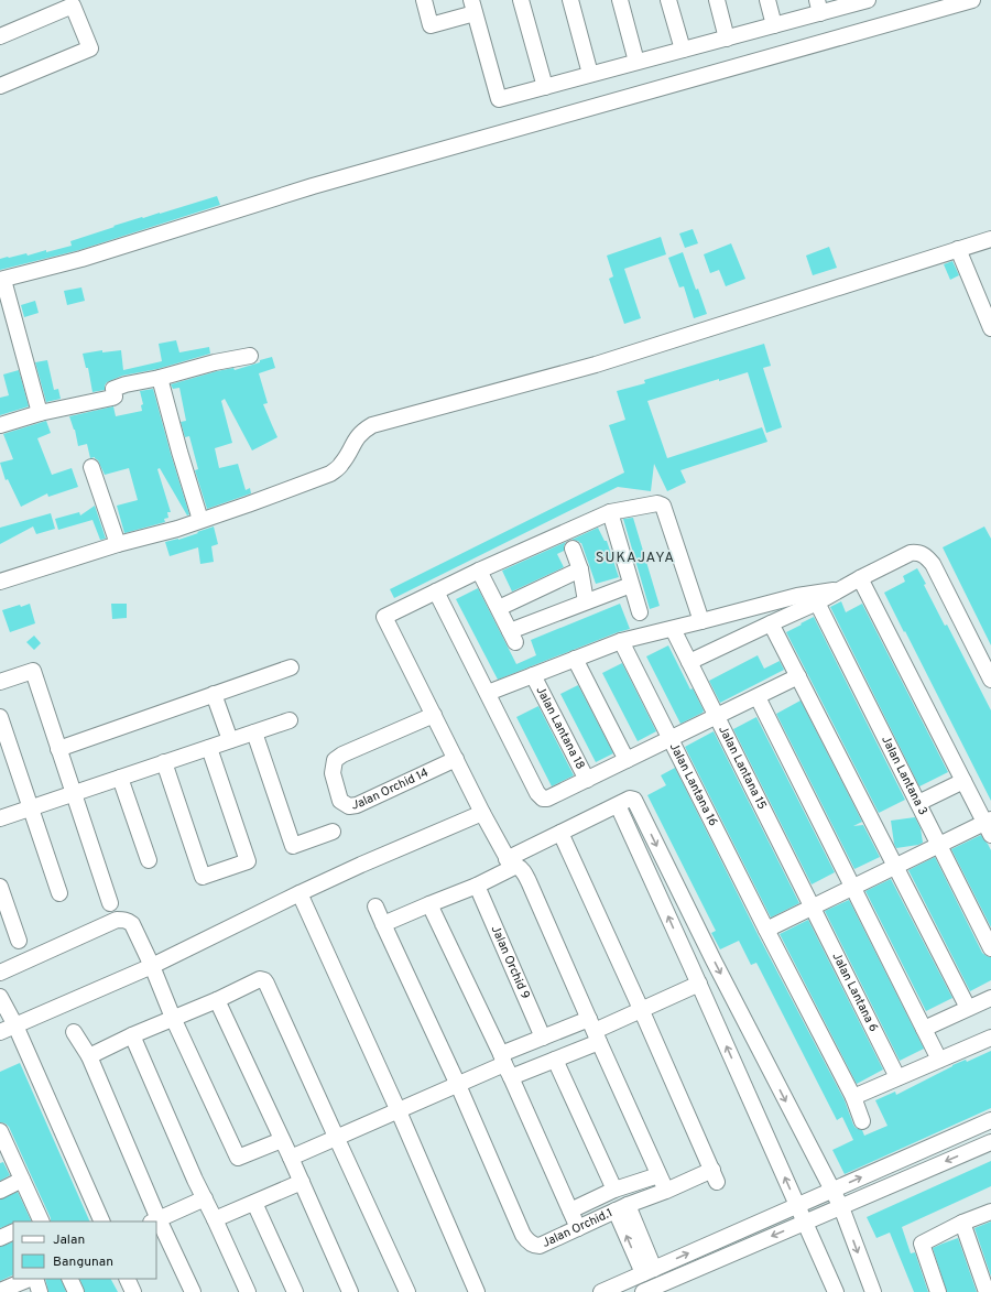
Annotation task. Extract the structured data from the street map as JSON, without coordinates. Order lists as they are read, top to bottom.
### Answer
{
  "streets": {
    "street": [
      "Jalan Lantana 18",
      "Jalan Lantana 15",
      "Jalan Lantana 3",
      "Jalan Lantana 16",
      "Jalan Orchid 14",
      "Jalan Orchid 9",
      "Jalan Lantana 6",
      "Jalan Orchid.1"
    ]
  },
  "crossings": [
    ["Jalan Lantana 15", "Jalan Lantana 6"]
  ],
  "districts": ["SUKAJAYA"],
  "legend": ["Jalan", "Bangunan"]
}
